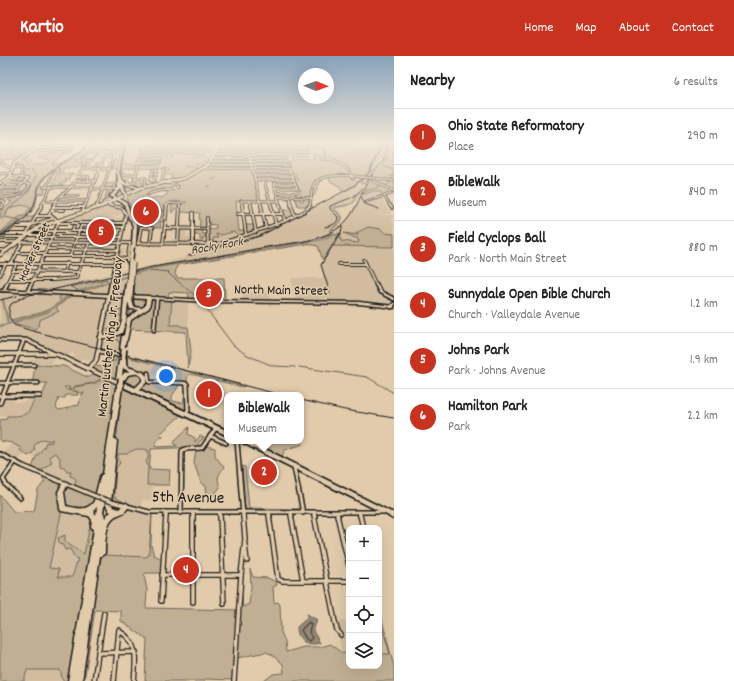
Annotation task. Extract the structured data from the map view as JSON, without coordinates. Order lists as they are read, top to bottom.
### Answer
{
  "streets": {
    "highway": ["North Main Street", "Martin Luther King Jr. Freeway"],
    "street": ["Harker Street", "5th Avenue"]
  },
  "crossings": [
    ["Harker Street", "North Main Street"]
  ],
  "water": ["Rocky Fork"],
  "north": "right",
  "page": {
    "header": "Kartio",
    "nav": [
      "Home",
      "Map",
      "About",
      "Contact"
    ],
    "heading": ["Nearby", "6 results"],
    "list": [
      {
        "mark": "1",
        "name": "Ohio State Reformatory",
        "note": "Place",
        "value": "290 m"
      },
      {
        "mark": "2",
        "name": "BibleWalk",
        "note": "Museum",
        "value": "840 m"
      },
      {
        "mark": "3",
        "name": "Field Cyclops Ball",
        "note": "Park · North Main Street",
        "value": "880 m"
      },
      {
        "mark": "4",
        "name": "Sunnydale Open Bible Church",
        "note": "Church · Valleydale Avenue",
        "value": "1.2 km"
      },
      {
        "mark": "5",
        "name": "Johns Park",
        "note": "Park · Johns Avenue",
        "value": "1.9 km"
      },
      {
        "mark": "6",
        "name": "Hamilton Park",
        "note": "Park",
        "value": "2.2 km"
      }
    ],
    "pins": [
      "6",
      "5",
      "3",
      "1",
      "2",
      "4"
    ],
    "popup": ["BibleWalk", "Museum"],
    "map_buttons": ["+", "−"]
  }
}
